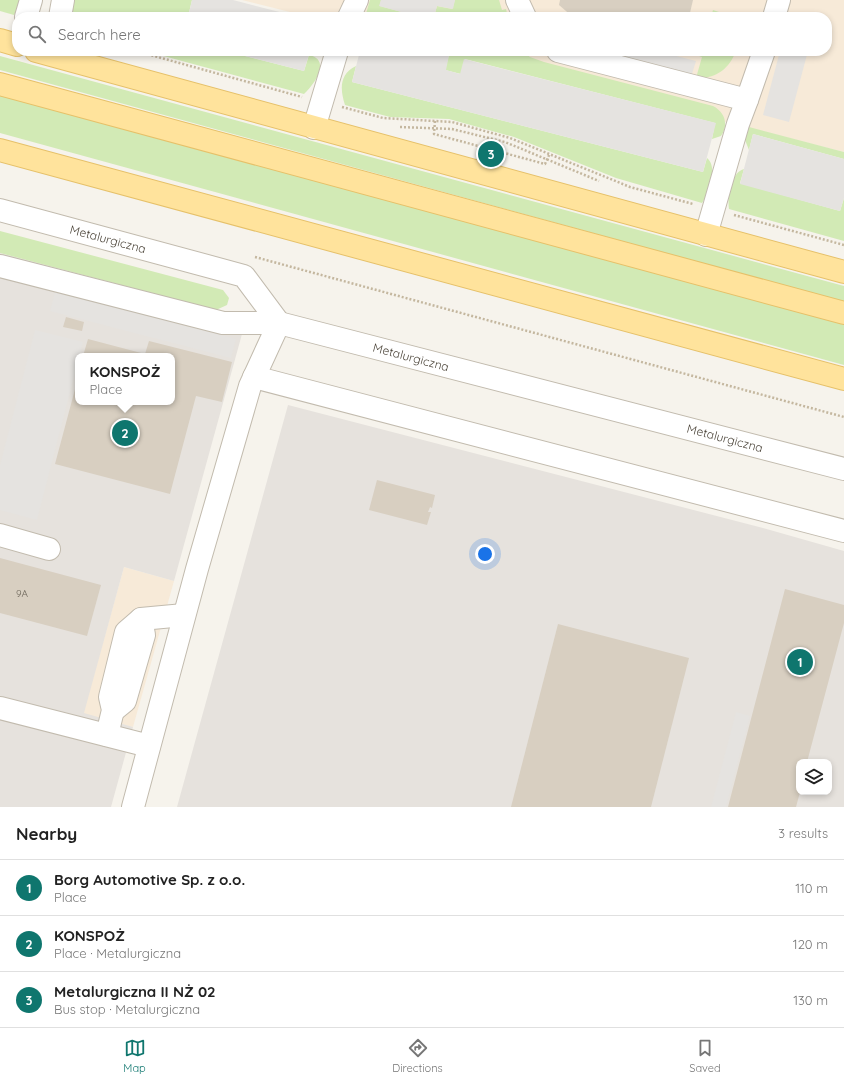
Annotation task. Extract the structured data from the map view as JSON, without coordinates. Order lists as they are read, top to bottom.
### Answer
{
  "streets": {
    "street": ["Metalurgiczna"]
  },
  "house_numbers": ["9A"],
  "page": {
    "search": "Search here",
    "pins": ["3", "2", "1"],
    "popup": ["KONSPOŻ", "Place"],
    "heading": ["Nearby", "3 results"],
    "list": [
      {
        "mark": "1",
        "name": "Borg Automotive Sp. z o.o.",
        "note": "Place",
        "value": "110 m"
      },
      {
        "mark": "2",
        "name": "KONSPOŻ",
        "note": "Place · Metalurgiczna",
        "value": "120 m"
      },
      {
        "mark": "3",
        "name": "Metalurgiczna II NŻ 02",
        "note": "Bus stop · Metalurgiczna",
        "value": "130 m"
      }
    ],
    "nav": ["Map", "Directions", "Saved"]
  }
}
